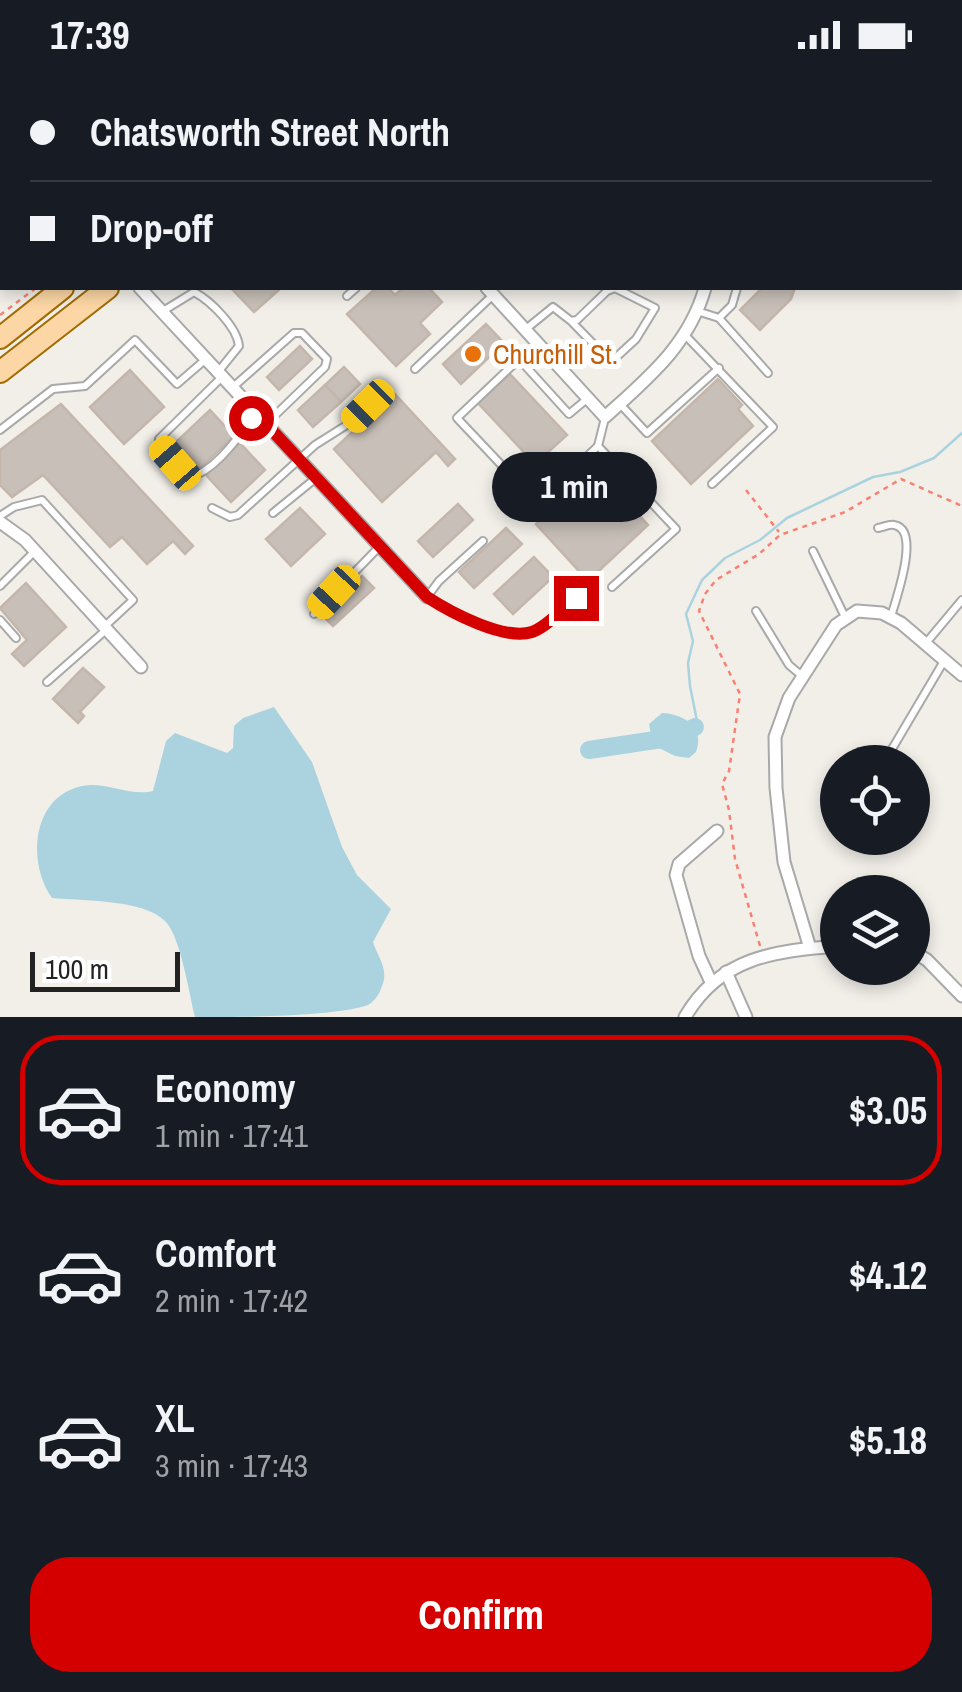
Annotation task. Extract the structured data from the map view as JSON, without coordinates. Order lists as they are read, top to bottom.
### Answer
{
  "places": ["Churchill St."],
  "scale_bar": "100 m",
  "page": {
    "status": "17:39",
    "banner": ["Chatsworth Street North", "Drop-off"],
    "bubble": "1 min",
    "scale": "100 m",
    "list": [
      {
        "name": "Economy",
        "note": "1 min · 17:41",
        "value": "$3.05"
      },
      {
        "name": "Comfort",
        "note": "2 min · 17:42",
        "value": "$4.12"
      },
      {
        "name": "XL",
        "note": "3 min · 17:43",
        "value": "$5.18"
      }
    ],
    "buttons": "Confirm"
  }
}
